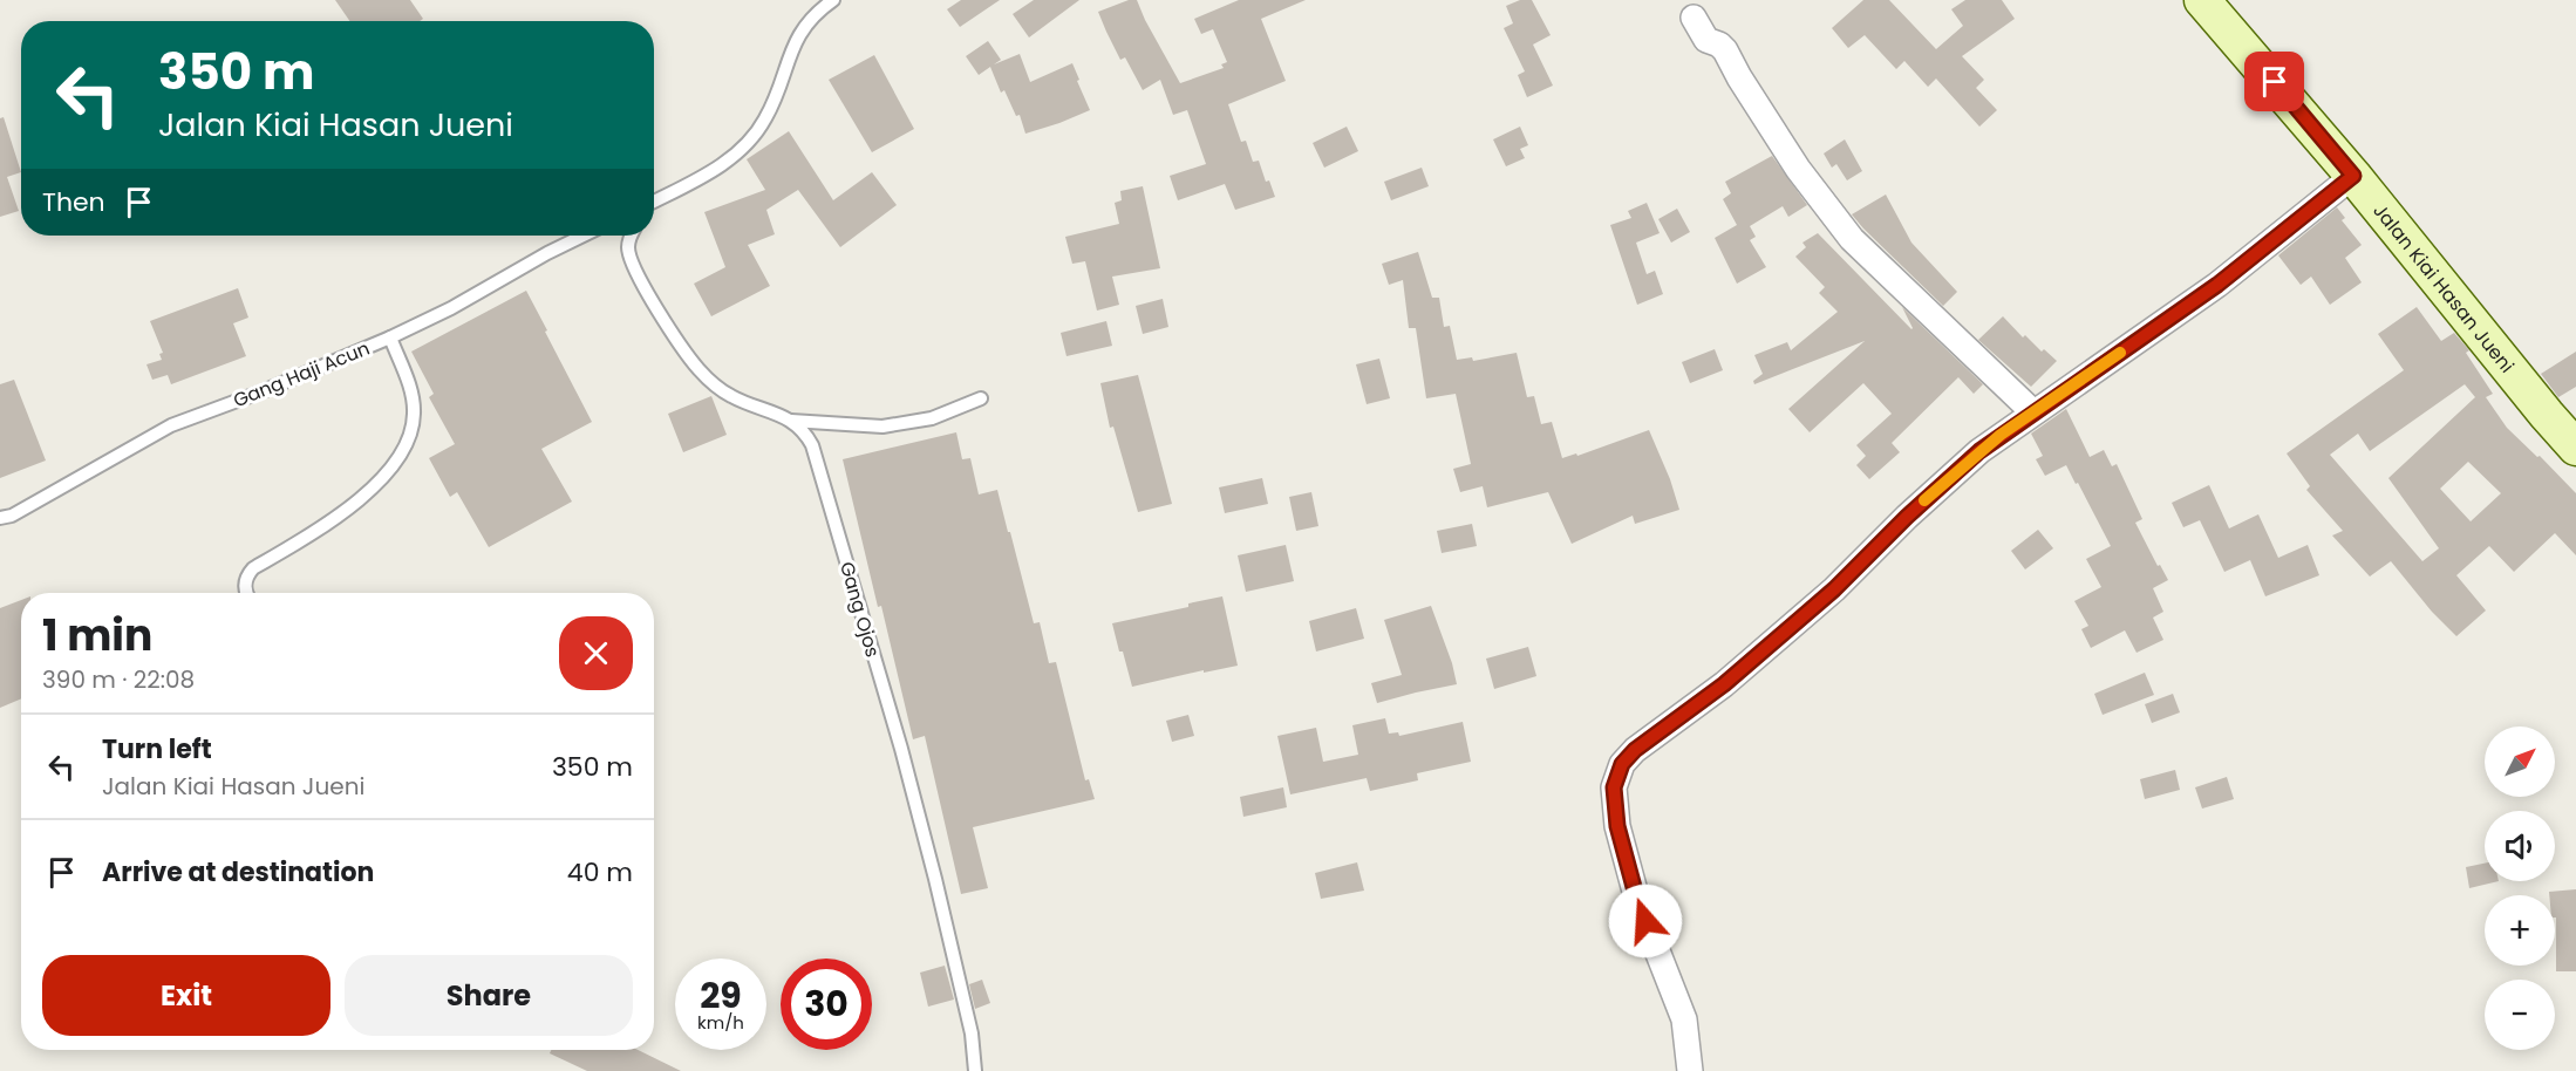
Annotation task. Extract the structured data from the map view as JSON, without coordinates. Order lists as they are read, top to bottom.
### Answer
{
  "streets": {
    "street": ["Jalan Kiai Hasan Jueni"],
    "lane": ["Gang Haji Acun", "Gang Ojos"]
  },
  "north": "top right",
  "page": {
    "turn": ["350 m", "Jalan Kiai Hasan Jueni"],
    "then": "Then",
    "heading": ["1 min", "390 m · 22:08"],
    "list": [
      {
        "name": "Turn left",
        "note": "Jalan Kiai Hasan Jueni",
        "value": "350 m"
      },
      {
        "name": "Arrive at destination",
        "value": "40 m"
      }
    ],
    "map_buttons": ["+", "−"],
    "buttons": ["Exit", "Share"],
    "speed": "29 km/h",
    "limit": "30"
  }
}
